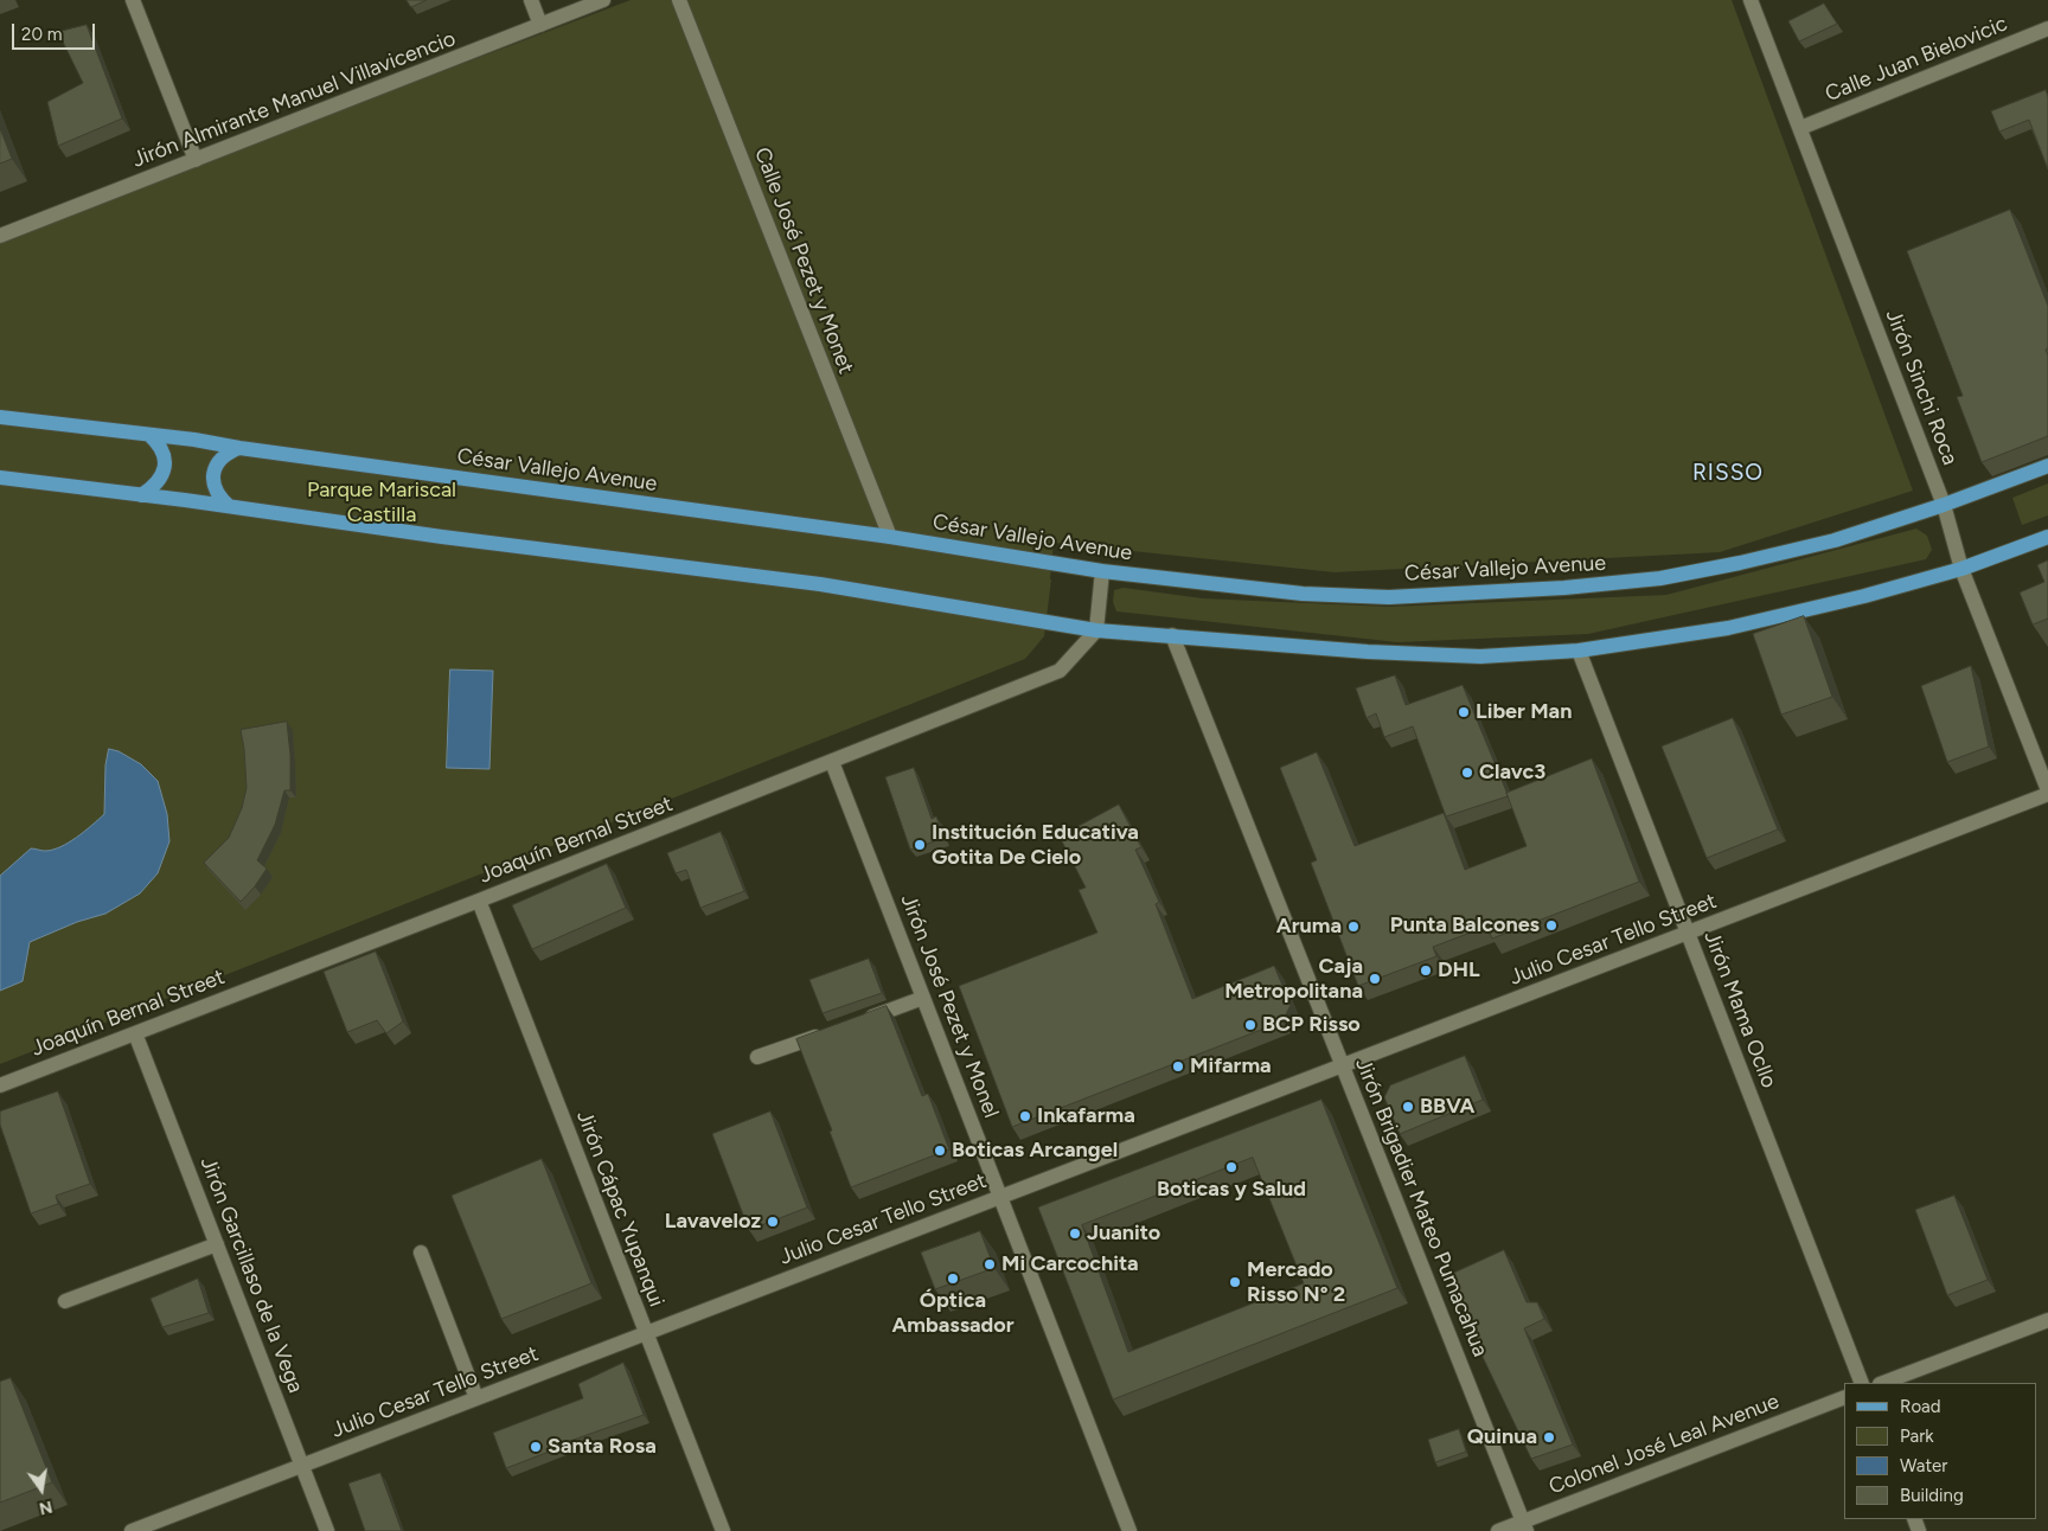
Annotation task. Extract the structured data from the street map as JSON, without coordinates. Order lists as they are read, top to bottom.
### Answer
{
  "streets": {
    "main road": ["César Vallejo Avenue"],
    "street": [
      "Calle Juan Bielovicic",
      "Jirón Almirante Manuel Villavicencio",
      "Calle José Pezet y Monet",
      "Jirón Sinchi Roca",
      "Joaquín Bernal Street",
      "Julio Cesar Tello Street",
      "Jirón José Pezet y Monel",
      "Jirón Mama Ocllo",
      "Jirón Brigadier Mateo Pumacahua",
      "Jirón Cápac Yupanqui",
      "Jirón Garcillaso de la Vega",
      "Colonel José Leal Avenue"
    ]
  },
  "crossings": [
    ["Calle Juan Bielovicic", "Jirón Sinchi Roca"],
    ["Calle José Pezet y Monet", "César Vallejo Avenue"],
    ["Jirón Sinchi Roca", "César Vallejo Avenue"],
    ["Jirón Sinchi Roca", "Julio Cesar Tello Street"],
    ["Joaquín Bernal Street", "Jirón José Pezet y Monel"],
    ["Joaquín Bernal Street", "Jirón Cápac Yupanqui"],
    ["Joaquín Bernal Street", "Jirón Garcillaso de la Vega"],
    ["Julio Cesar Tello Street", "Jirón José Pezet y Monel"],
    ["Julio Cesar Tello Street", "Jirón Mama Ocllo"],
    ["Julio Cesar Tello Street", "Jirón Brigadier Mateo Pumacahua"],
    ["Julio Cesar Tello Street", "Jirón Cápac Yupanqui"],
    ["Julio Cesar Tello Street", "Jirón Garcillaso de la Vega"],
    ["Jirón Brigadier Mateo Pumacahua", "Colonel José Leal Avenue"]
  ],
  "districts": ["RISSO"],
  "parks": ["Parque Mariscal Castilla"],
  "places": [
    "Liber Man",
    "Clavc3",
    "Institución Educativa Gotita De Cielo",
    "Punta Balcones",
    "Aruma",
    "DHL",
    "Caja Metropolitana",
    "BCP Risso",
    "Mifarma",
    "BBVA",
    "Inkafarma",
    "Boticas Arcangel",
    "Boticas y Salud",
    "Lavaveloz",
    "Juanito",
    "Mi Carcochita",
    "Óptica Ambassador",
    "Mercado Risso N° 2",
    "Quinua",
    "Santa Rosa"
  ],
  "legend": [
    "Road",
    "Park",
    "Water",
    "Building"
  ],
  "scale_bar": "20 m",
  "north": "bottom"
}
